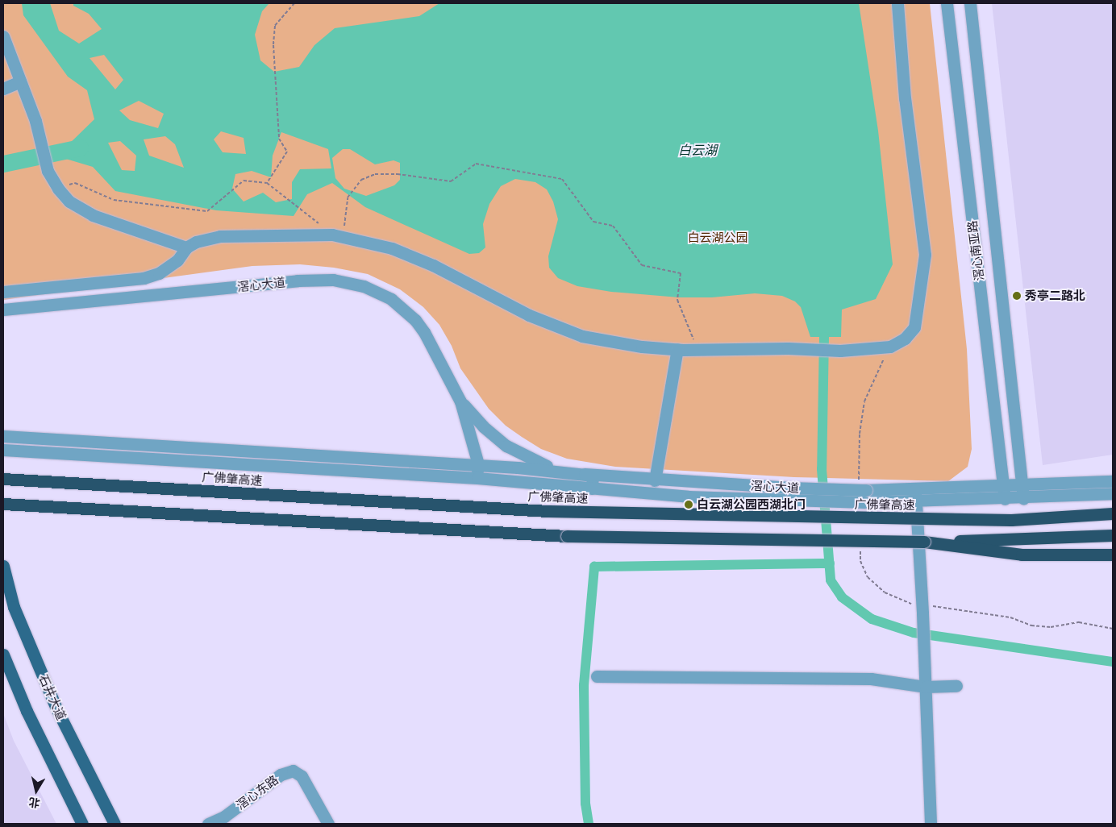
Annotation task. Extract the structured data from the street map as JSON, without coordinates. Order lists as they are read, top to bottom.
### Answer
{
  "streets": {
    "highway": ["广佛肇高速"],
    "main road": ["石井大道"],
    "street": ["滘心南亚路", "滘心大道", "滘心东路"]
  },
  "crossings": [
    ["滘心南亚路", "滘心大道"]
  ],
  "water": ["白云湖"],
  "parks": ["白云湖公园"],
  "places": ["秀亭二路北", "白云湖公园西湖北门"],
  "north": "bottom"
}
